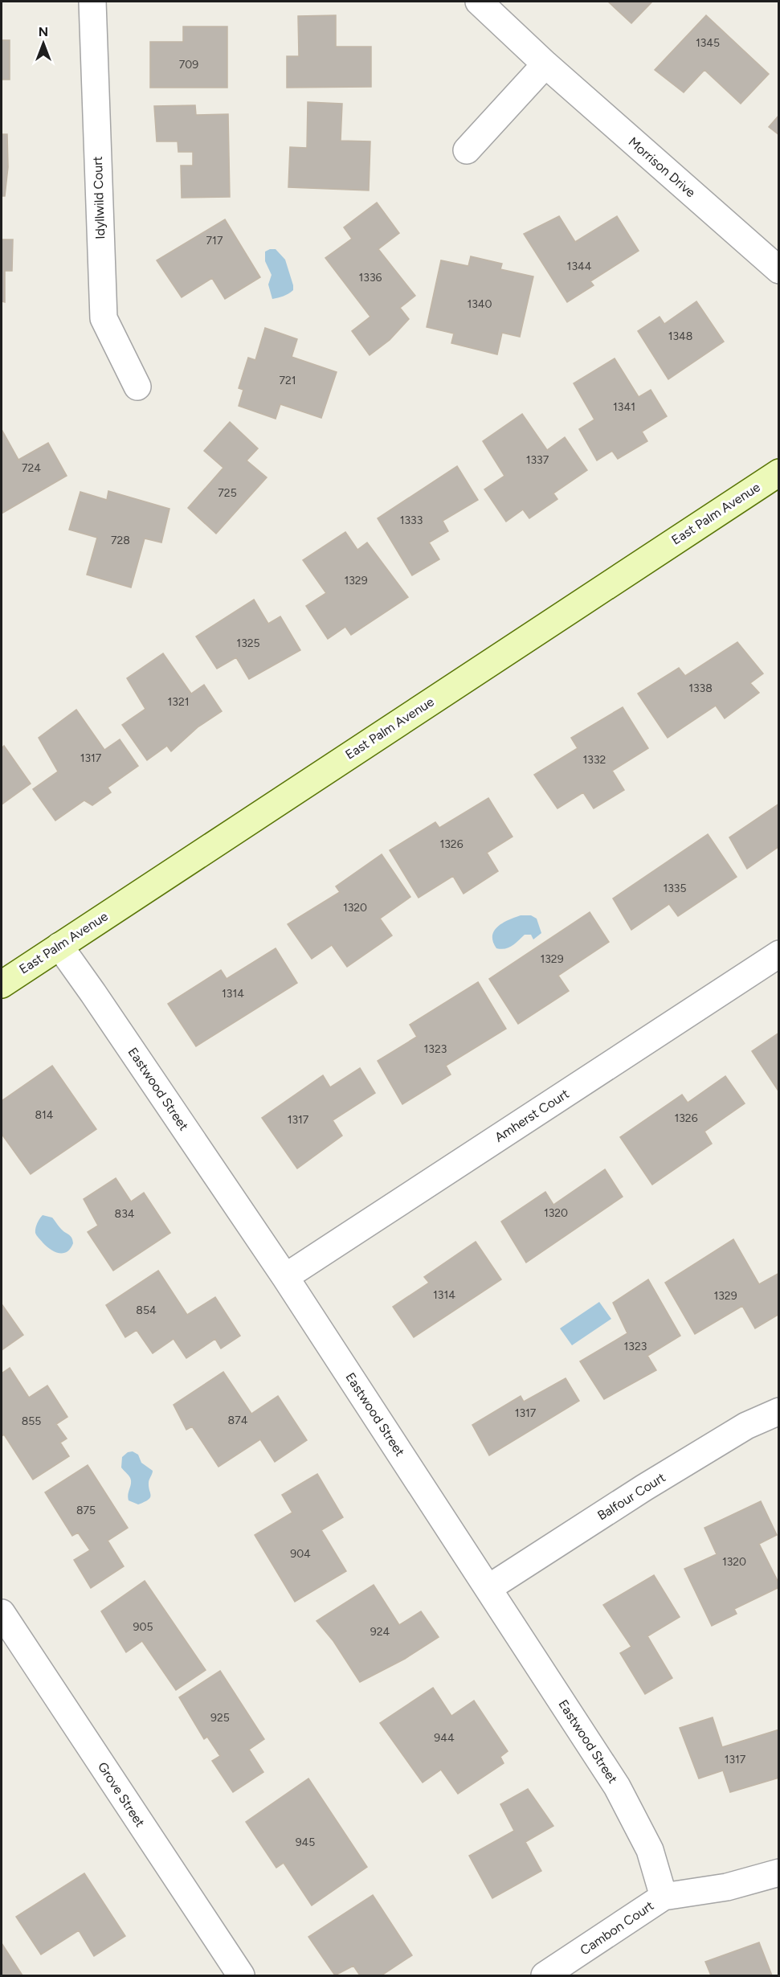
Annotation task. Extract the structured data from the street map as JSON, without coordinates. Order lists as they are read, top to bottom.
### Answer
{
  "streets": {
    "street": [
      "Morrison Drive",
      "Idyllwild Court",
      "East Palm Avenue",
      "Eastwood Street",
      "Amherst Court",
      "Balfour Court",
      "Grove Street",
      "Cambon Court"
    ]
  },
  "crossings": [
    ["East Palm Avenue", "Eastwood Street"],
    ["Eastwood Street", "Amherst Court"],
    ["Eastwood Street", "Balfour Court"],
    ["Eastwood Street", "Cambon Court"]
  ],
  "house_numbers": [
    "1345",
    "709",
    "717",
    "1344",
    "1336",
    "1340",
    "1348",
    "721",
    "1341",
    "1337",
    "724",
    "725",
    "1333",
    "728",
    "1329",
    "1325",
    "1338",
    "1321",
    "1317",
    "1332",
    "1326",
    "1335",
    "1320",
    "1329",
    "1314",
    "1323",
    "814",
    "1326",
    "1317",
    "1320",
    "834",
    "1314",
    "1329",
    "854",
    "1323",
    "1317",
    "874",
    "855",
    "875",
    "904",
    "1320",
    "905",
    "924",
    "925",
    "944",
    "1317",
    "945"
  ],
  "north": "top"
}
